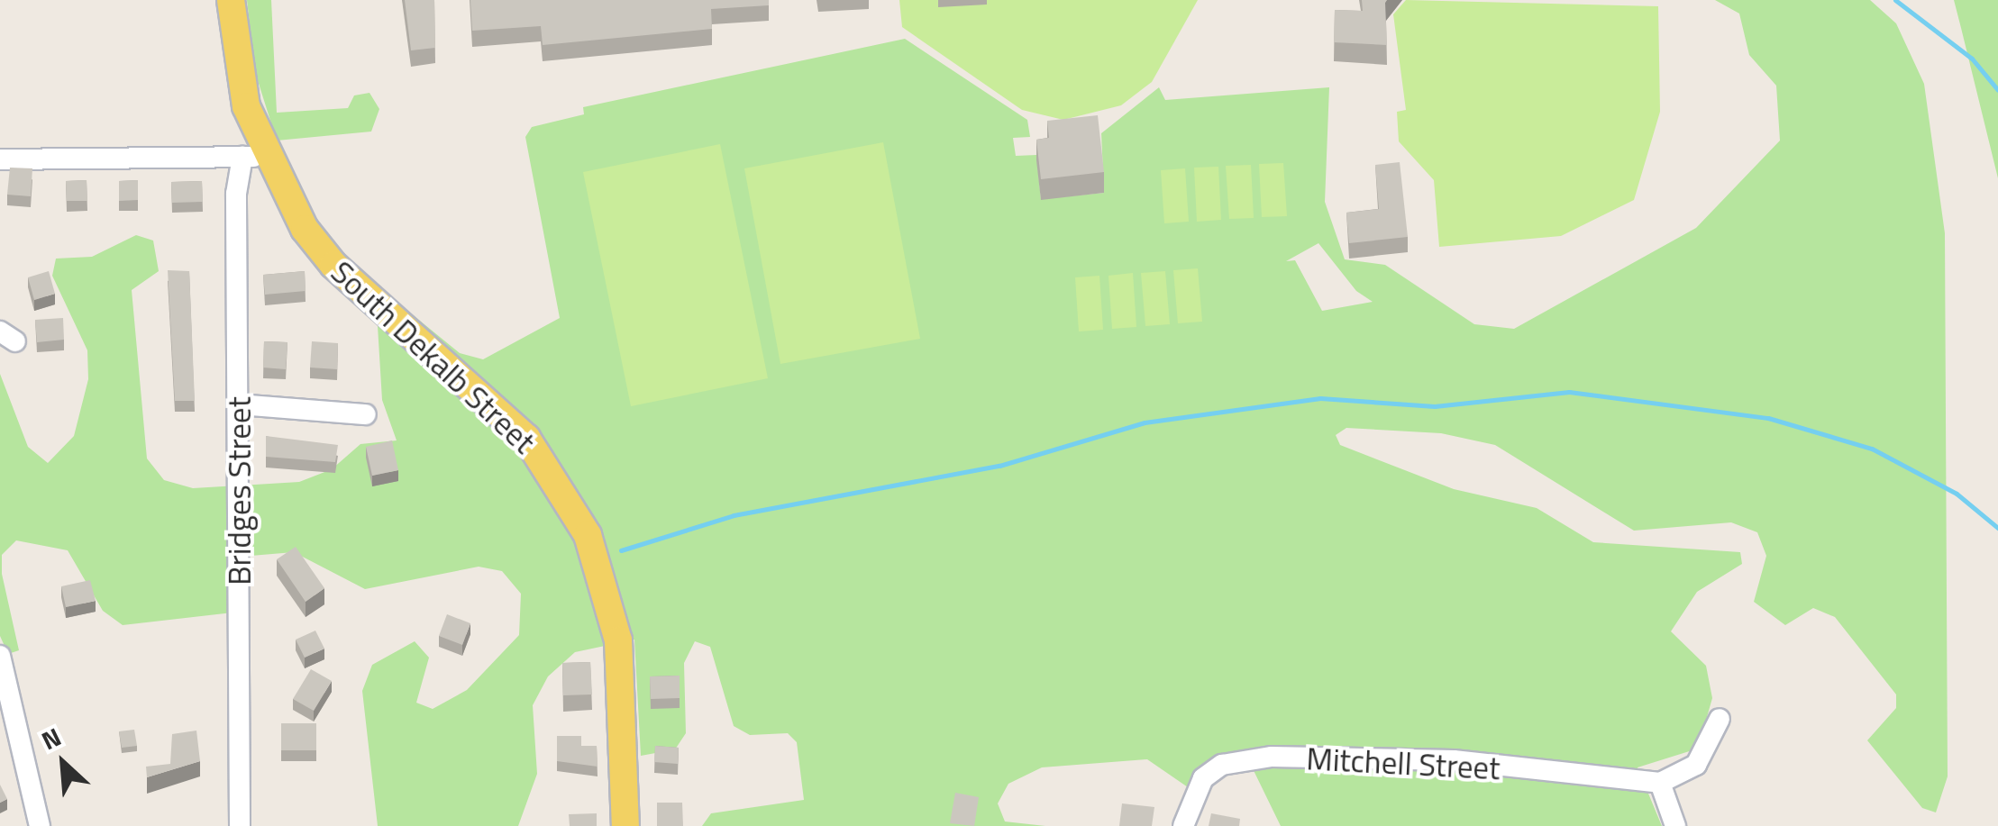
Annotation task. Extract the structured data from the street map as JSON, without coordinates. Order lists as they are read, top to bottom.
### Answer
{
  "streets": {
    "main road": ["South Dekalb Street"],
    "street": ["Bridges Street", "Mitchell Street"]
  },
  "crossings": [
    ["South Dekalb Street", "Bridges Street"]
  ],
  "north": "top left"
}
